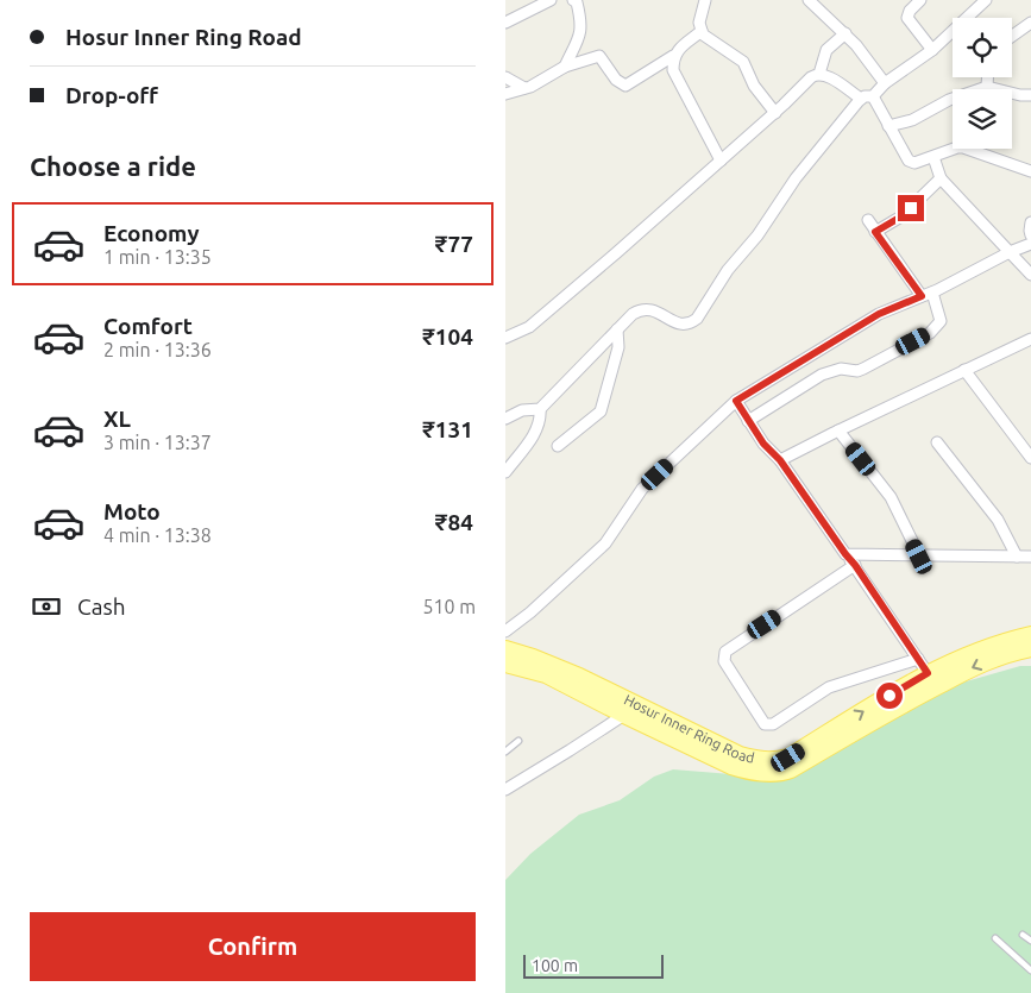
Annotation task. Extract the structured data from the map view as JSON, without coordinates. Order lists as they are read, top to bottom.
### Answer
{
  "streets": {
    "main road": ["Hosur Inner Ring Road"]
  },
  "scale_bar": "100 m",
  "page": {
    "banner": ["Hosur Inner Ring Road", "Drop-off"],
    "heading": "Choose a ride",
    "list": [
      {
        "name": "Economy",
        "note": "1 min · 13:35",
        "value": "₹77"
      },
      {
        "name": "Comfort",
        "note": "2 min · 13:36",
        "value": "₹104"
      },
      {
        "name": "XL",
        "note": "3 min · 13:37",
        "value": "₹131"
      },
      {
        "name": "Moto",
        "note": "4 min · 13:38",
        "value": "₹84"
      }
    ],
    "pay": ["Cash", "510 m"],
    "buttons": "Confirm",
    "scale": "100 m"
  }
}
